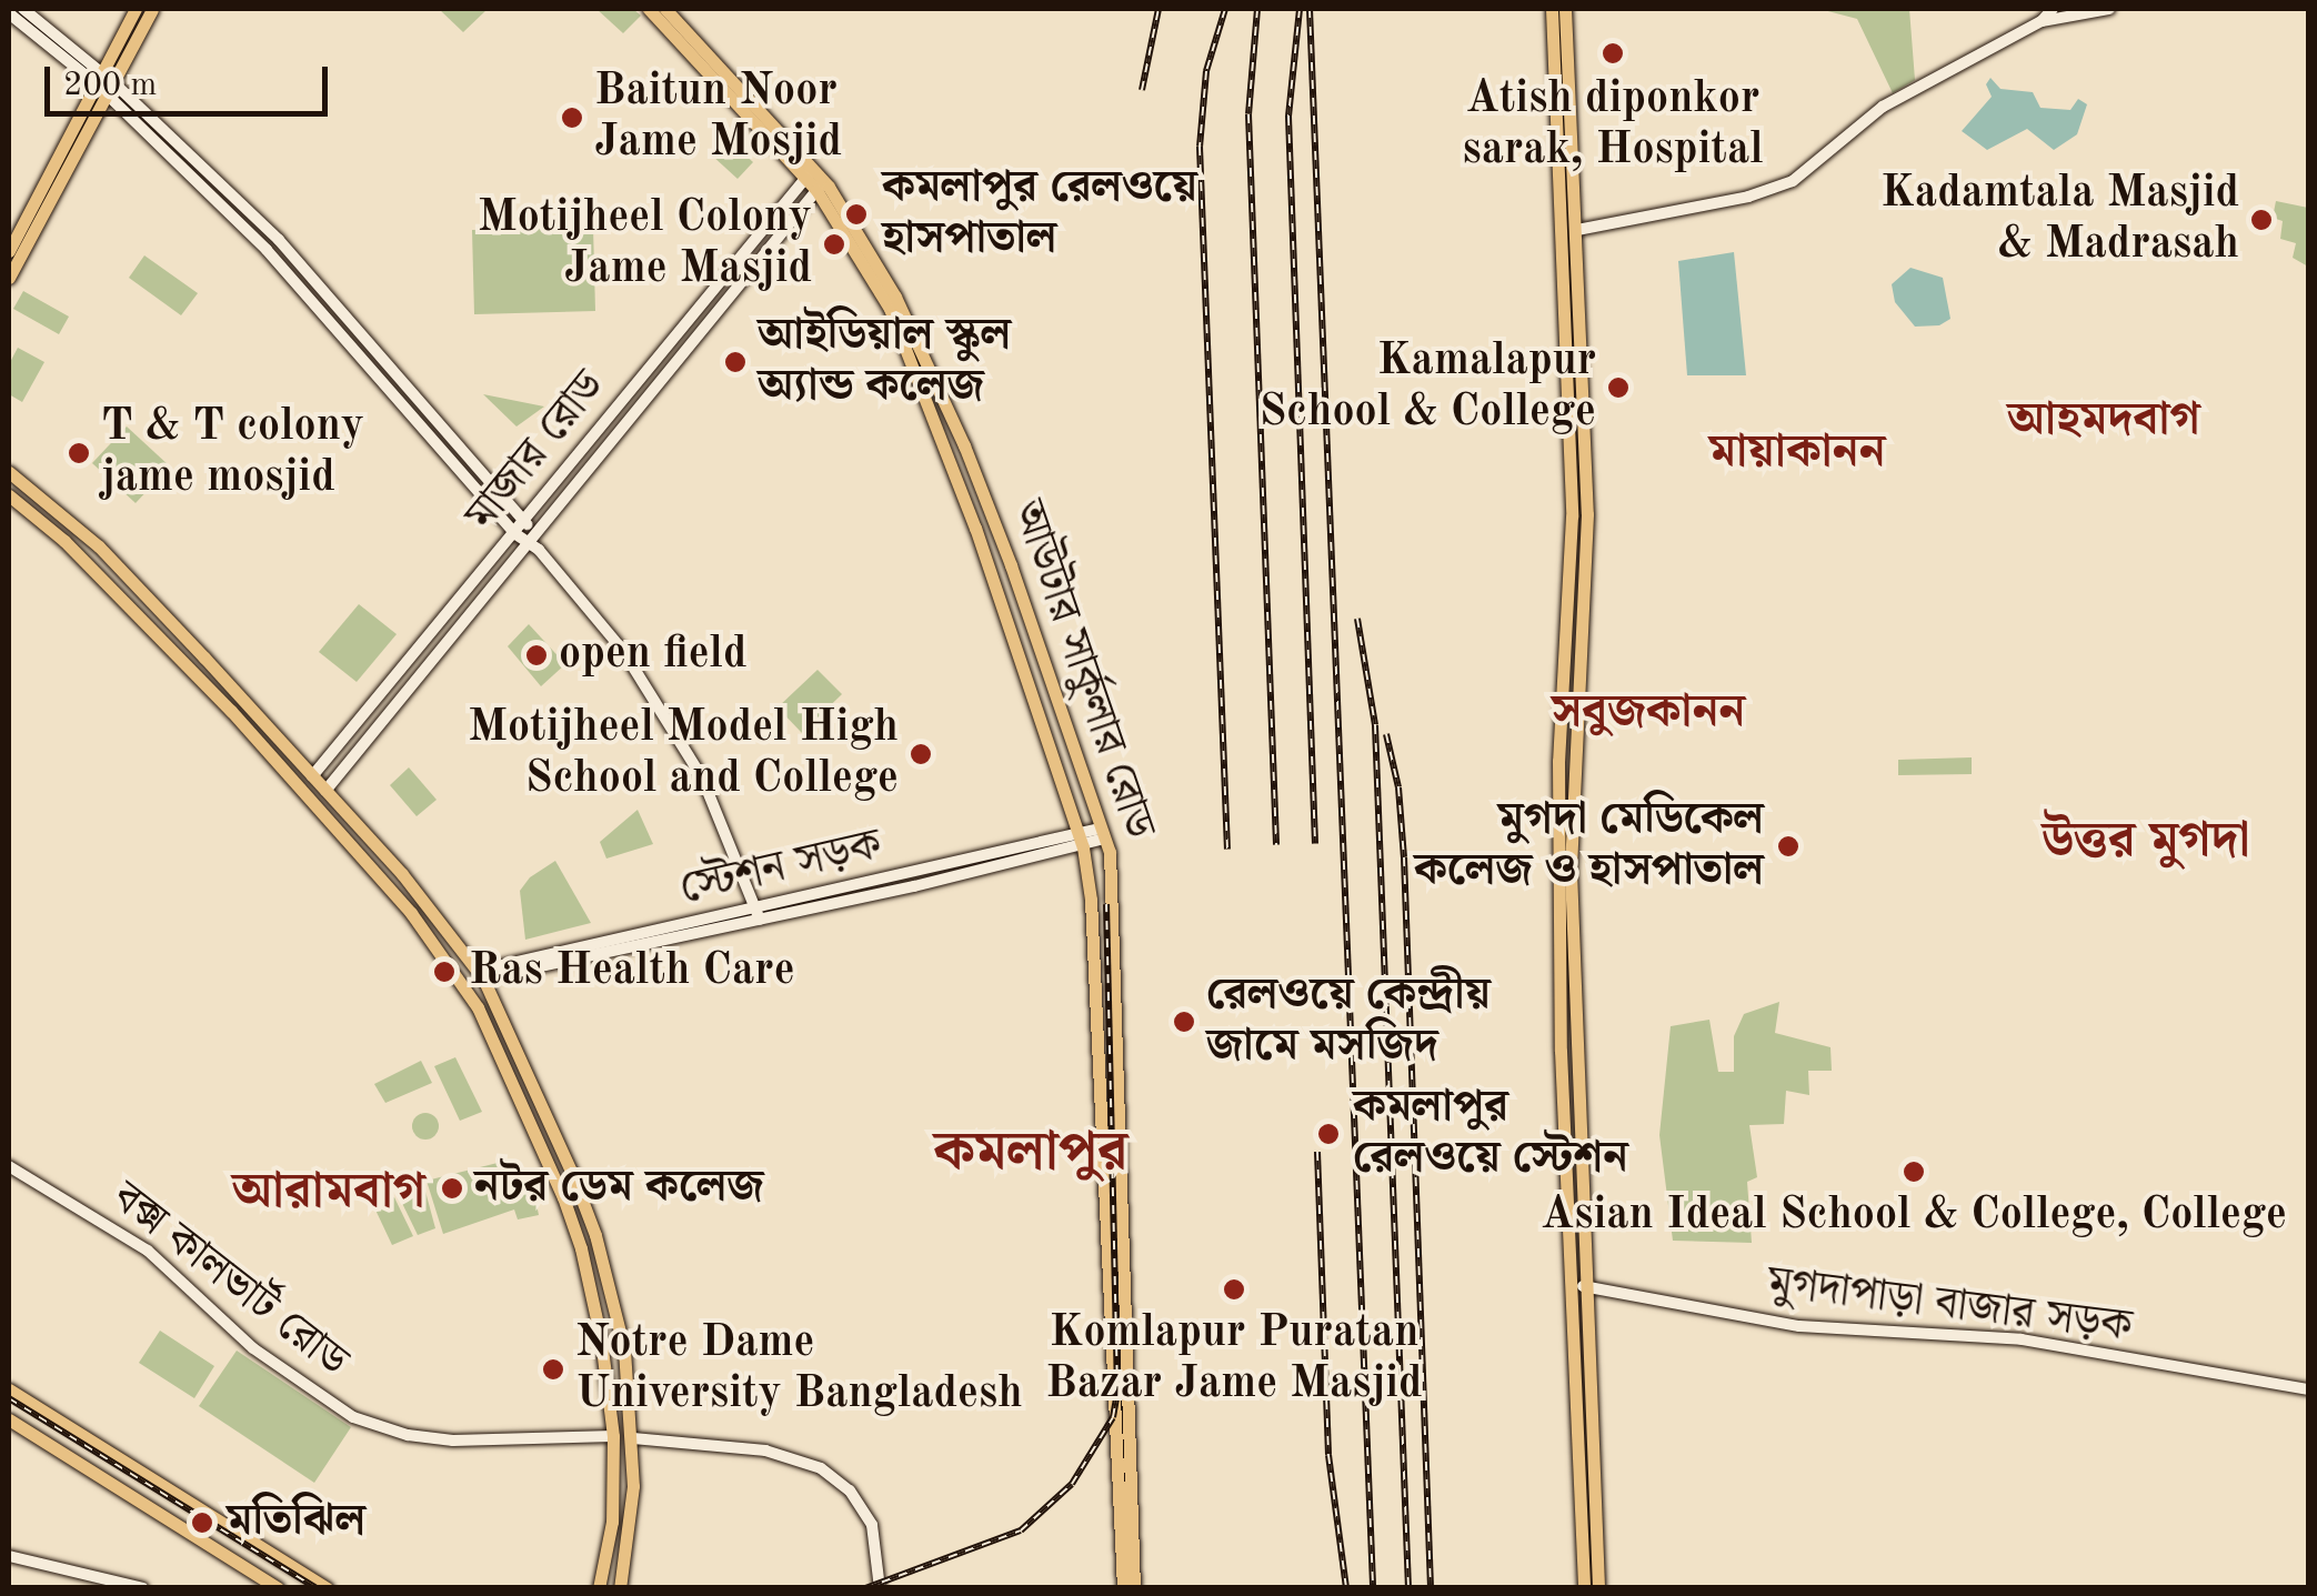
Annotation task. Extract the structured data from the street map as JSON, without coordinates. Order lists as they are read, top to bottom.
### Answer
{
  "streets": {
    "main road": [
      "মাজার রোড",
      "আউটার সার্কুলার রোড",
      "স্টেশন সড়ক",
      "বক্স কালভার্ট রোড",
      "মুগদাপাড়া বাজার সড়ক"
    ]
  },
  "crossings": [
    ["মাজার রোড", "আউটার সার্কুলার রোড"],
    ["আউটার সার্কুলার রোড", "স্টেশন সড়ক"]
  ],
  "districts": [
    "আহমদবাগ",
    "মায়াকানন",
    "সবুজকানন",
    "উত্তর মুগদা",
    "কমলাপুর",
    "আরামবাগ"
  ],
  "places": [
    "Atish diponkor sarak, Hospital",
    "Baitun Noor Jame Mosjid",
    "কমলাপুর রেলওয়ে হাসপাতাল",
    "Kadamtala Masjid & Madrasah",
    "Motijheel Colony Jame Masjid",
    "আইডিয়াল স্কুল অ্যান্ড কলেজ",
    "Kamalapur School & College",
    "T & T colony jame mosjid",
    "open field",
    "Motijheel Model High School and College",
    "মুগদা মেডিকেল কলেজ ও হাসপাতাল",
    "Ras Health Care",
    "রেলওয়ে কেন্দ্রীয় জামে মসজিদ",
    "কমলাপুর রেলওয়ে স্টেশন",
    "Asian Ideal School & College, College",
    "নটর ডেম কলেজ",
    "Komlapur Puratan Bazar Jame Masjid",
    "Notre Dame University Bangladesh",
    "মতিঝিল"
  ],
  "scale_bar": "200 m"
}
